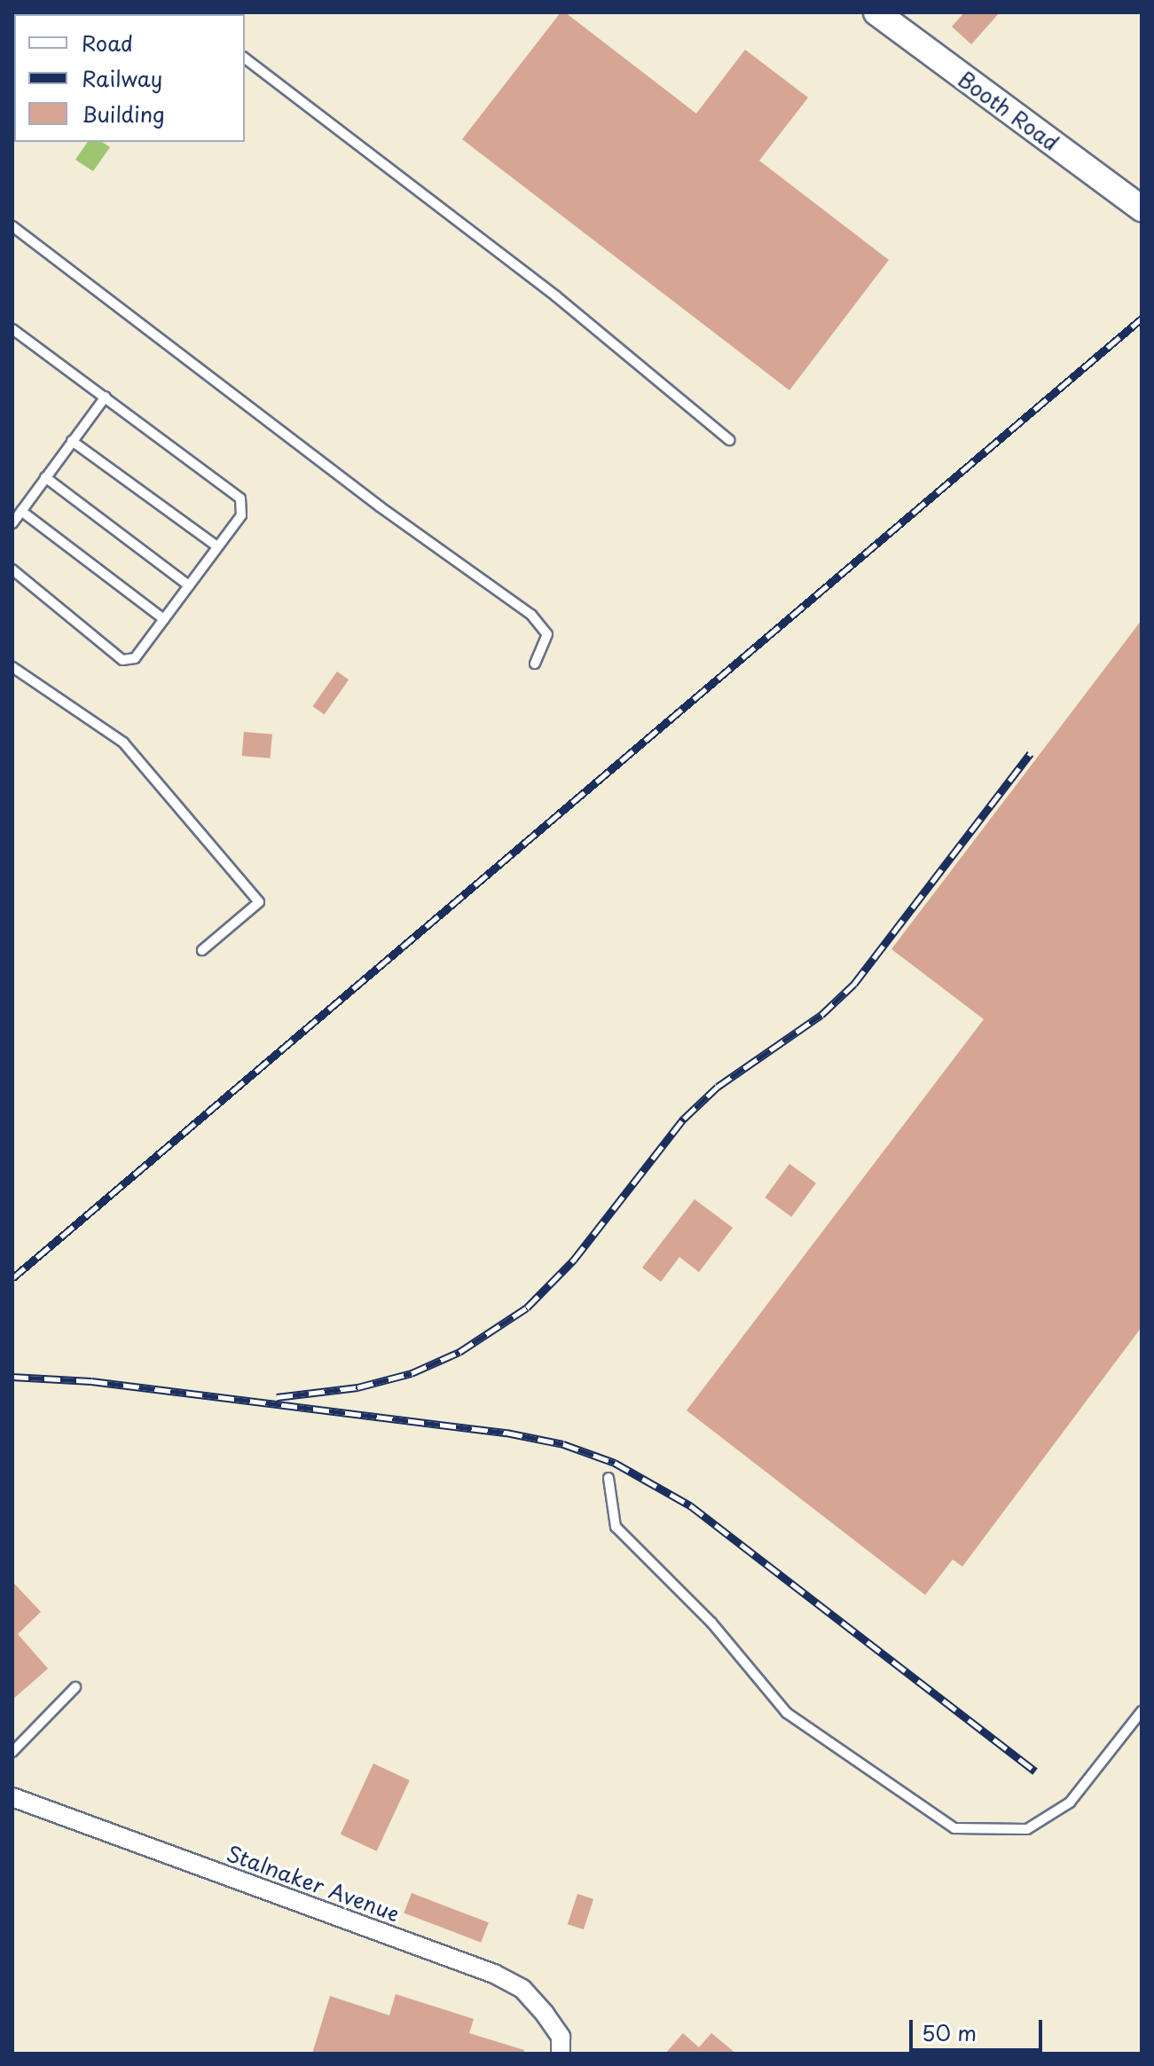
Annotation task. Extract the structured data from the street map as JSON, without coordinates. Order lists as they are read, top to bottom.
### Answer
{
  "streets": {
    "street": ["Booth Road", "Stalnaker Avenue"]
  },
  "legend": ["Road", "Railway", "Building"],
  "scale_bar": "50 m"
}
